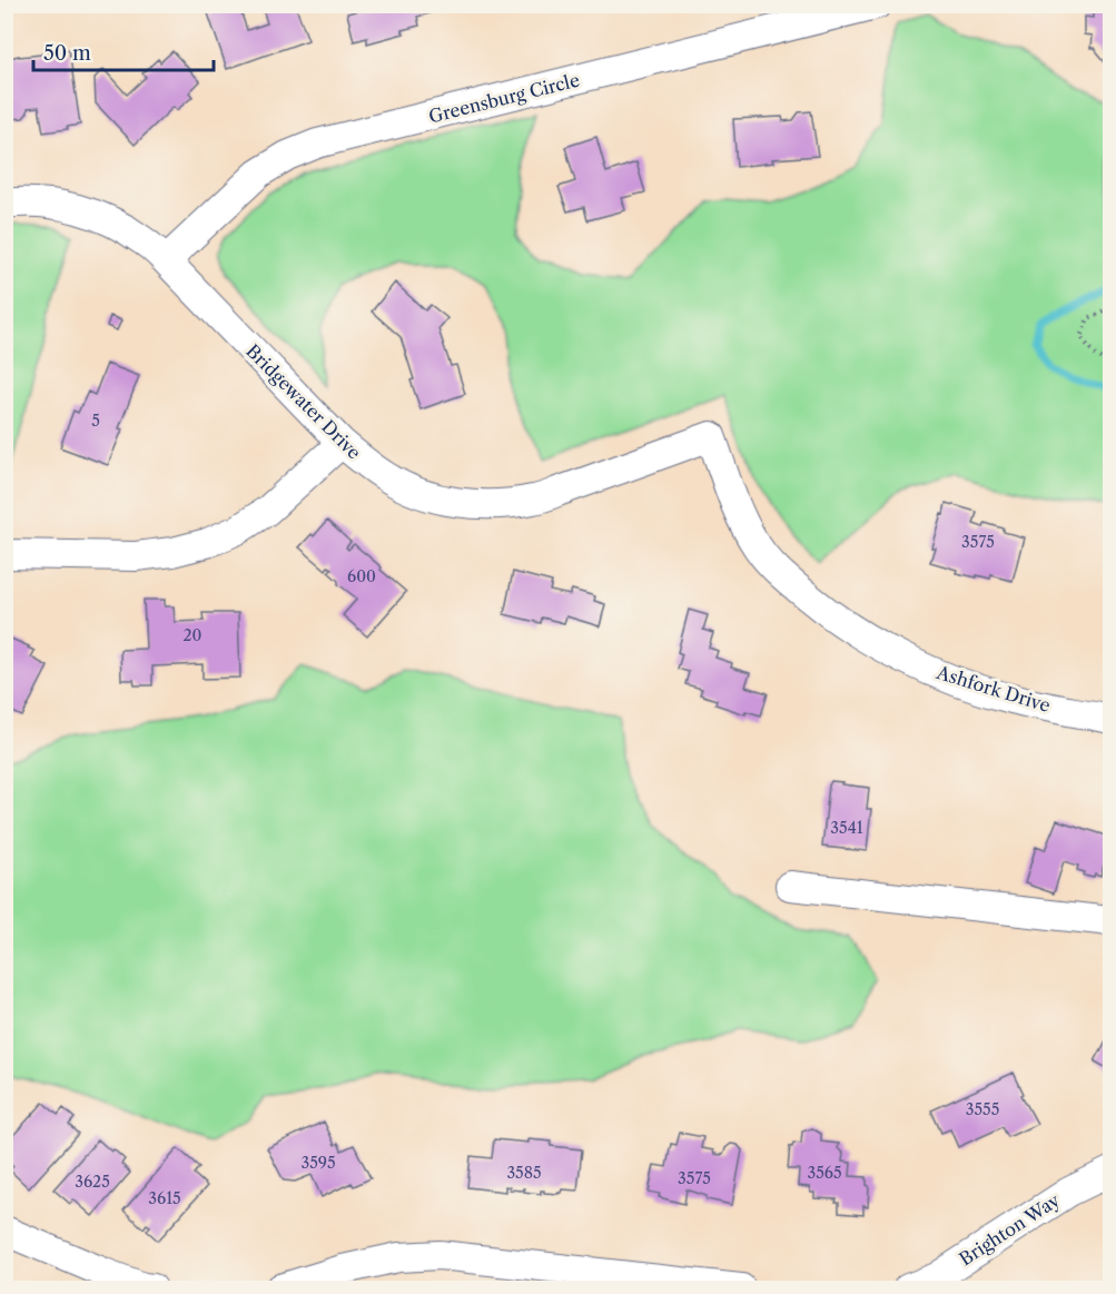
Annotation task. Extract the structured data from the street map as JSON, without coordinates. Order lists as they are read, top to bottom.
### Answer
{
  "streets": {
    "street": [
      "Greensburg Circle",
      "Bridgewater Drive",
      "Ashfork Drive",
      "Brighton Way"
    ]
  },
  "crossings": [
    ["Greensburg Circle", "Bridgewater Drive"],
    ["Bridgewater Drive", "Ashfork Drive"]
  ],
  "house_numbers": [
    "5",
    "3575",
    "600",
    "20",
    "3541",
    "3555",
    "3595",
    "3585",
    "3565",
    "3575",
    "3625",
    "3615"
  ],
  "scale_bar": "50 m"
}
